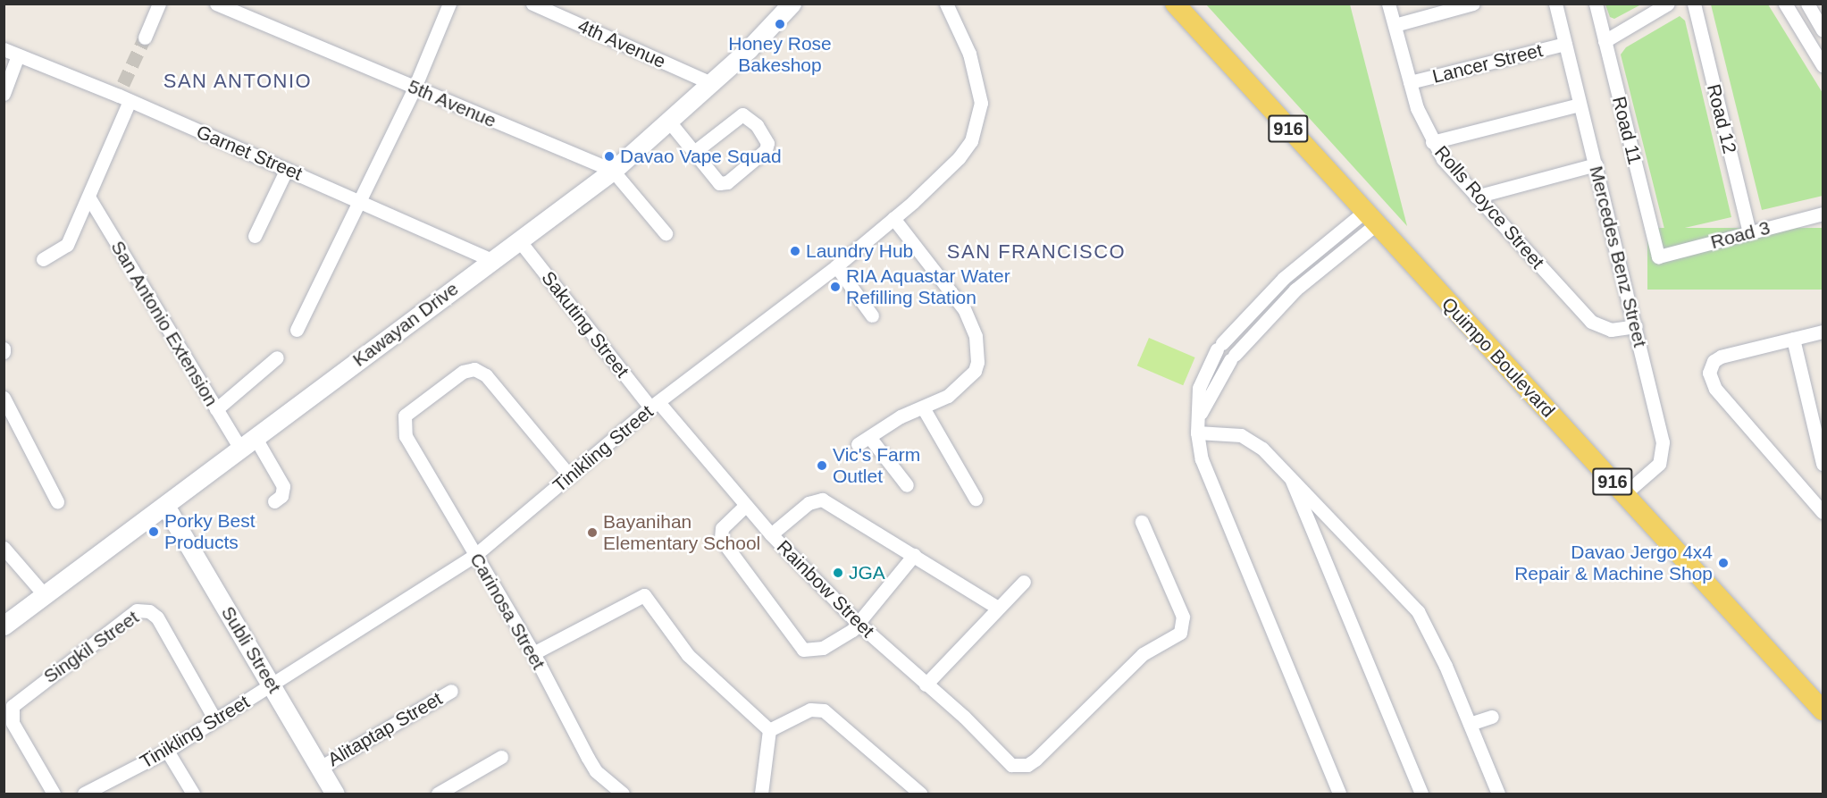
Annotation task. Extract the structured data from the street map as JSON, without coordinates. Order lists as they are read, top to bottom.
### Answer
{
  "streets": {
    "main road": ["916", "Quimpo Boulevard"],
    "street": [
      "4th Avenue",
      "Lancer Street",
      "5th Avenue",
      "Road 12",
      "Road 11",
      "Garnet Street",
      "Rolls Royce Street",
      "Road 3",
      "Mercedes Benz Street",
      "San Antonio Extension",
      "Kawayan Drive",
      "Sakuting Street",
      "Tinikling Street",
      "Rainbow Street",
      "Carinosa Street",
      "Singkil Street",
      "Subli Street",
      "Alitaptap Street"
    ]
  },
  "crossings": [
    ["4th Avenue", "Kawayan Drive"],
    ["Lancer Street", "Rolls Royce Street"],
    ["Lancer Street", "Mercedes Benz Street"],
    ["5th Avenue", "Kawayan Drive"],
    ["Road 12", "Road 3"],
    ["Road 11", "Road 3"],
    ["Garnet Street", "Kawayan Drive"],
    ["Rolls Royce Street", "Mercedes Benz Street"],
    ["Mercedes Benz Street", "Quimpo Boulevard"],
    ["San Antonio Extension", "Kawayan Drive"],
    ["Kawayan Drive", "Sakuting Street"],
    ["Kawayan Drive", "Subli Street"],
    ["Sakuting Street", "Tinikling Street"],
    ["Sakuting Street", "Rainbow Street"],
    ["Tinikling Street", "Rainbow Street"],
    ["Tinikling Street", "Carinosa Street"],
    ["Tinikling Street", "Singkil Street"],
    ["Tinikling Street", "Subli Street"],
    ["Subli Street", "Alitaptap Street"]
  ],
  "districts": ["SAN ANTONIO", "SAN FRANCISCO"],
  "places": [
    "Honey Rose Bakeshop",
    "Davao Vape Squad",
    "Laundry Hub",
    "RIA Aquastar Water Refilling Station",
    "Vic's Farm Outlet",
    "Porky Best Products",
    "Bayanihan Elementary School",
    "Davao Jergo 4x4 Repair & Machine Shop",
    "JGA"
  ]
}
